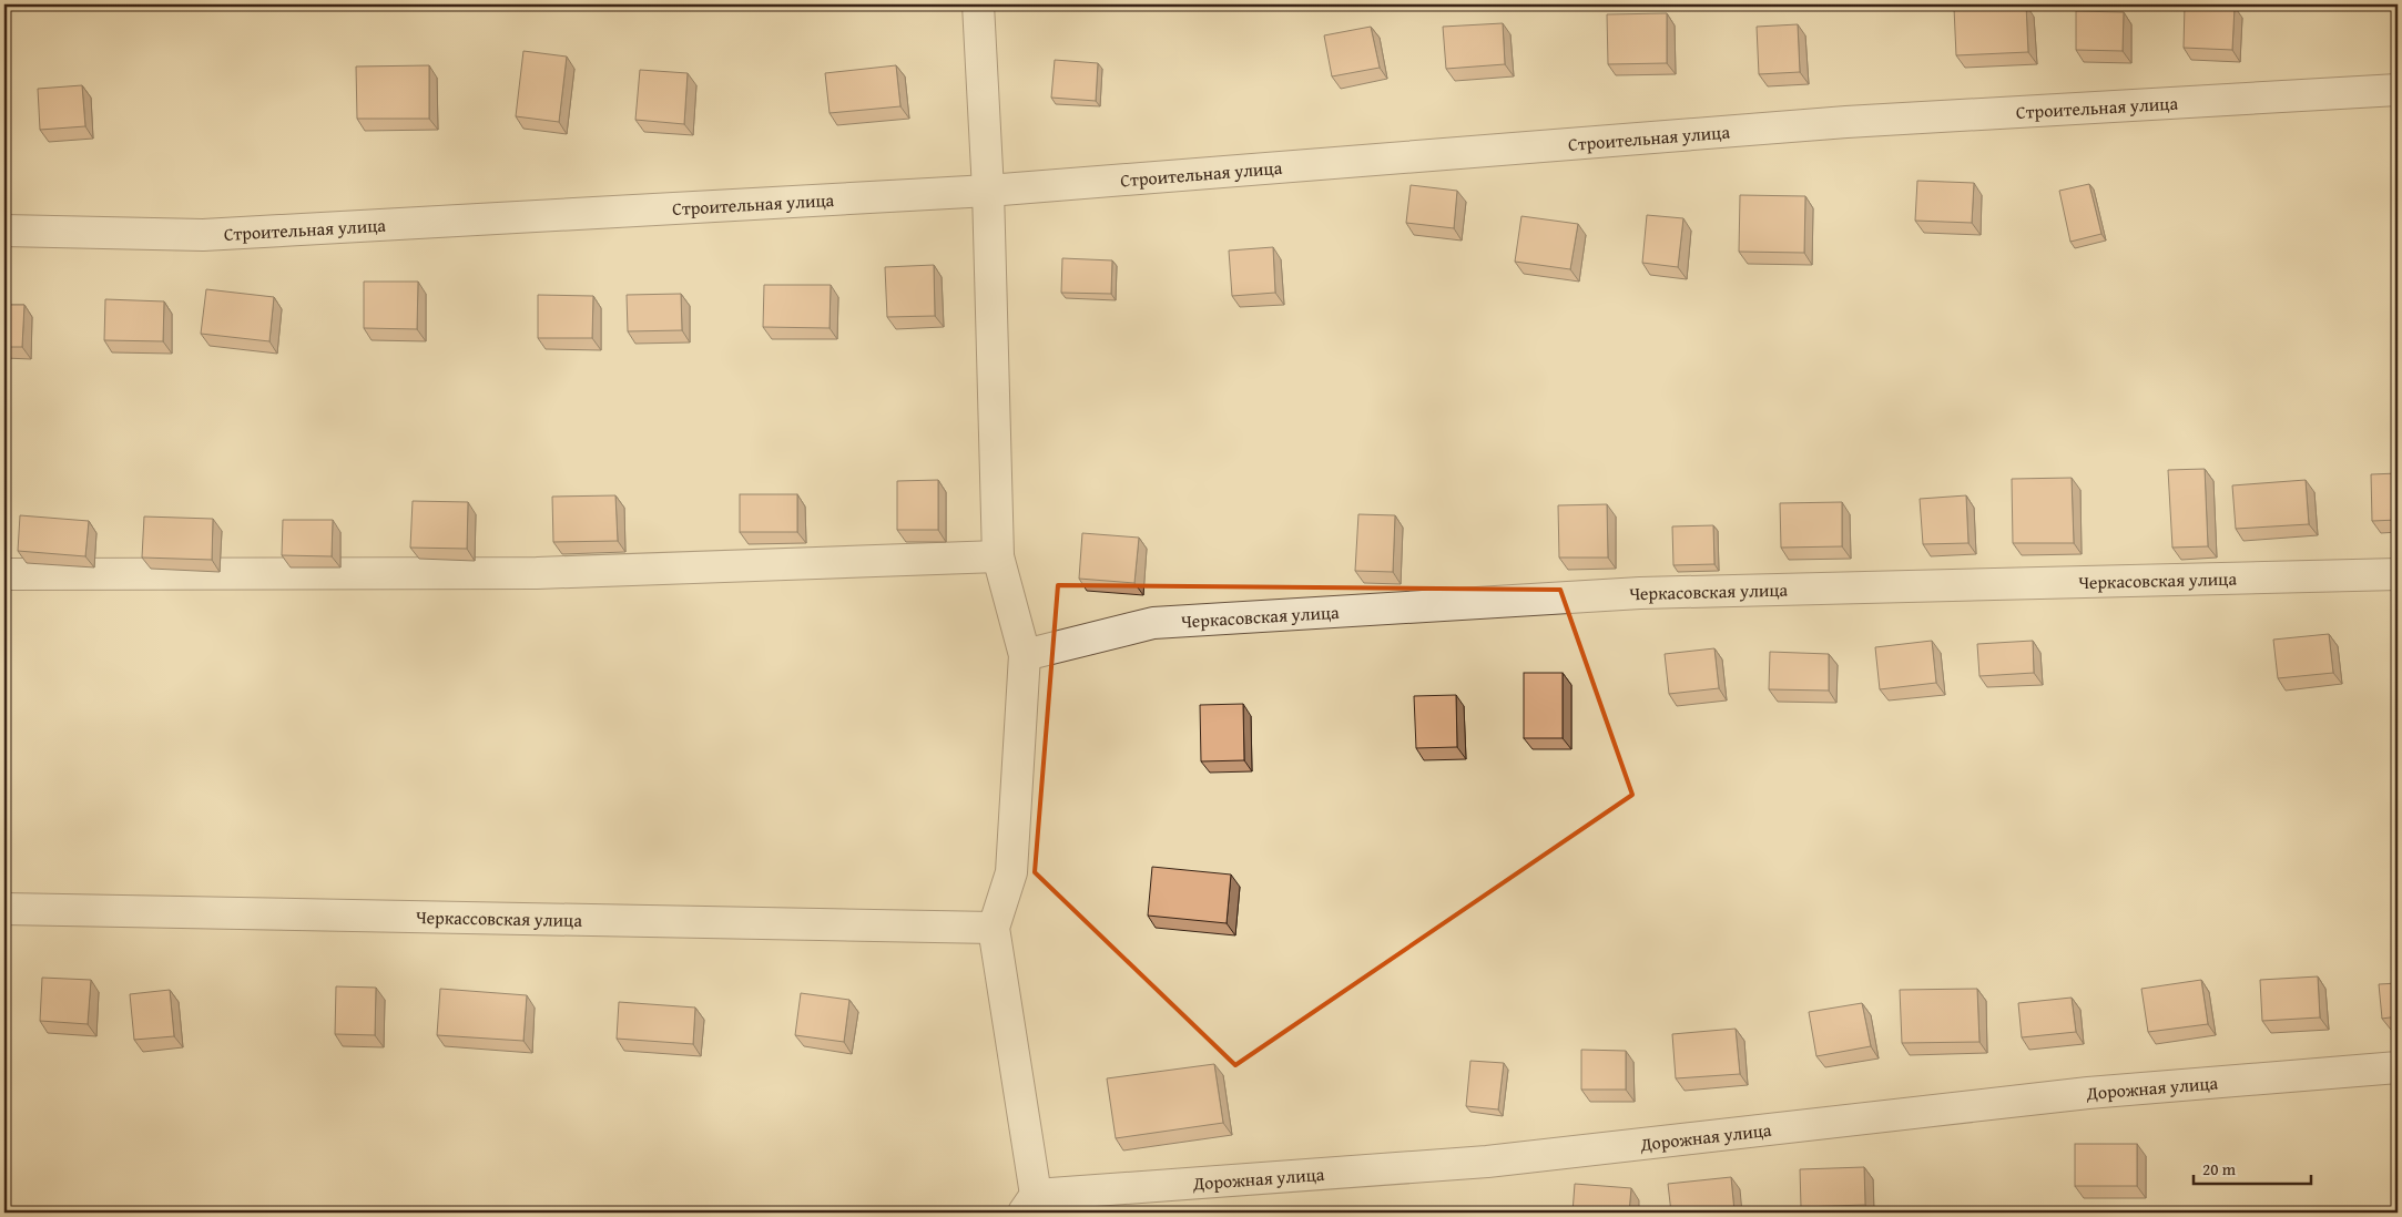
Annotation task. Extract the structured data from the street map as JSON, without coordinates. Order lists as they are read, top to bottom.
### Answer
{
  "streets": {
    "street": [
      "Строительная улица",
      "Черкасовская улица",
      "Черкассовская улица",
      "Дорожная улица"
    ]
  },
  "scale_bar": "20 m"
}
